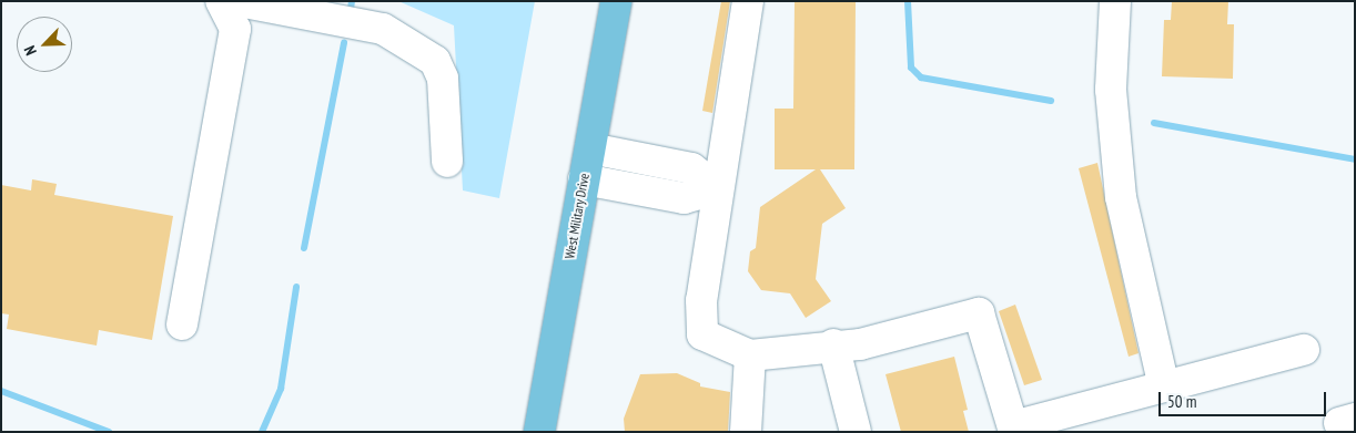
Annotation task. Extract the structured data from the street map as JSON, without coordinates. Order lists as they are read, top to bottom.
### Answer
{
  "streets": {
    "main road": ["West Military Drive"]
  },
  "scale_bar": "50 m",
  "north": "bottom left"
}
